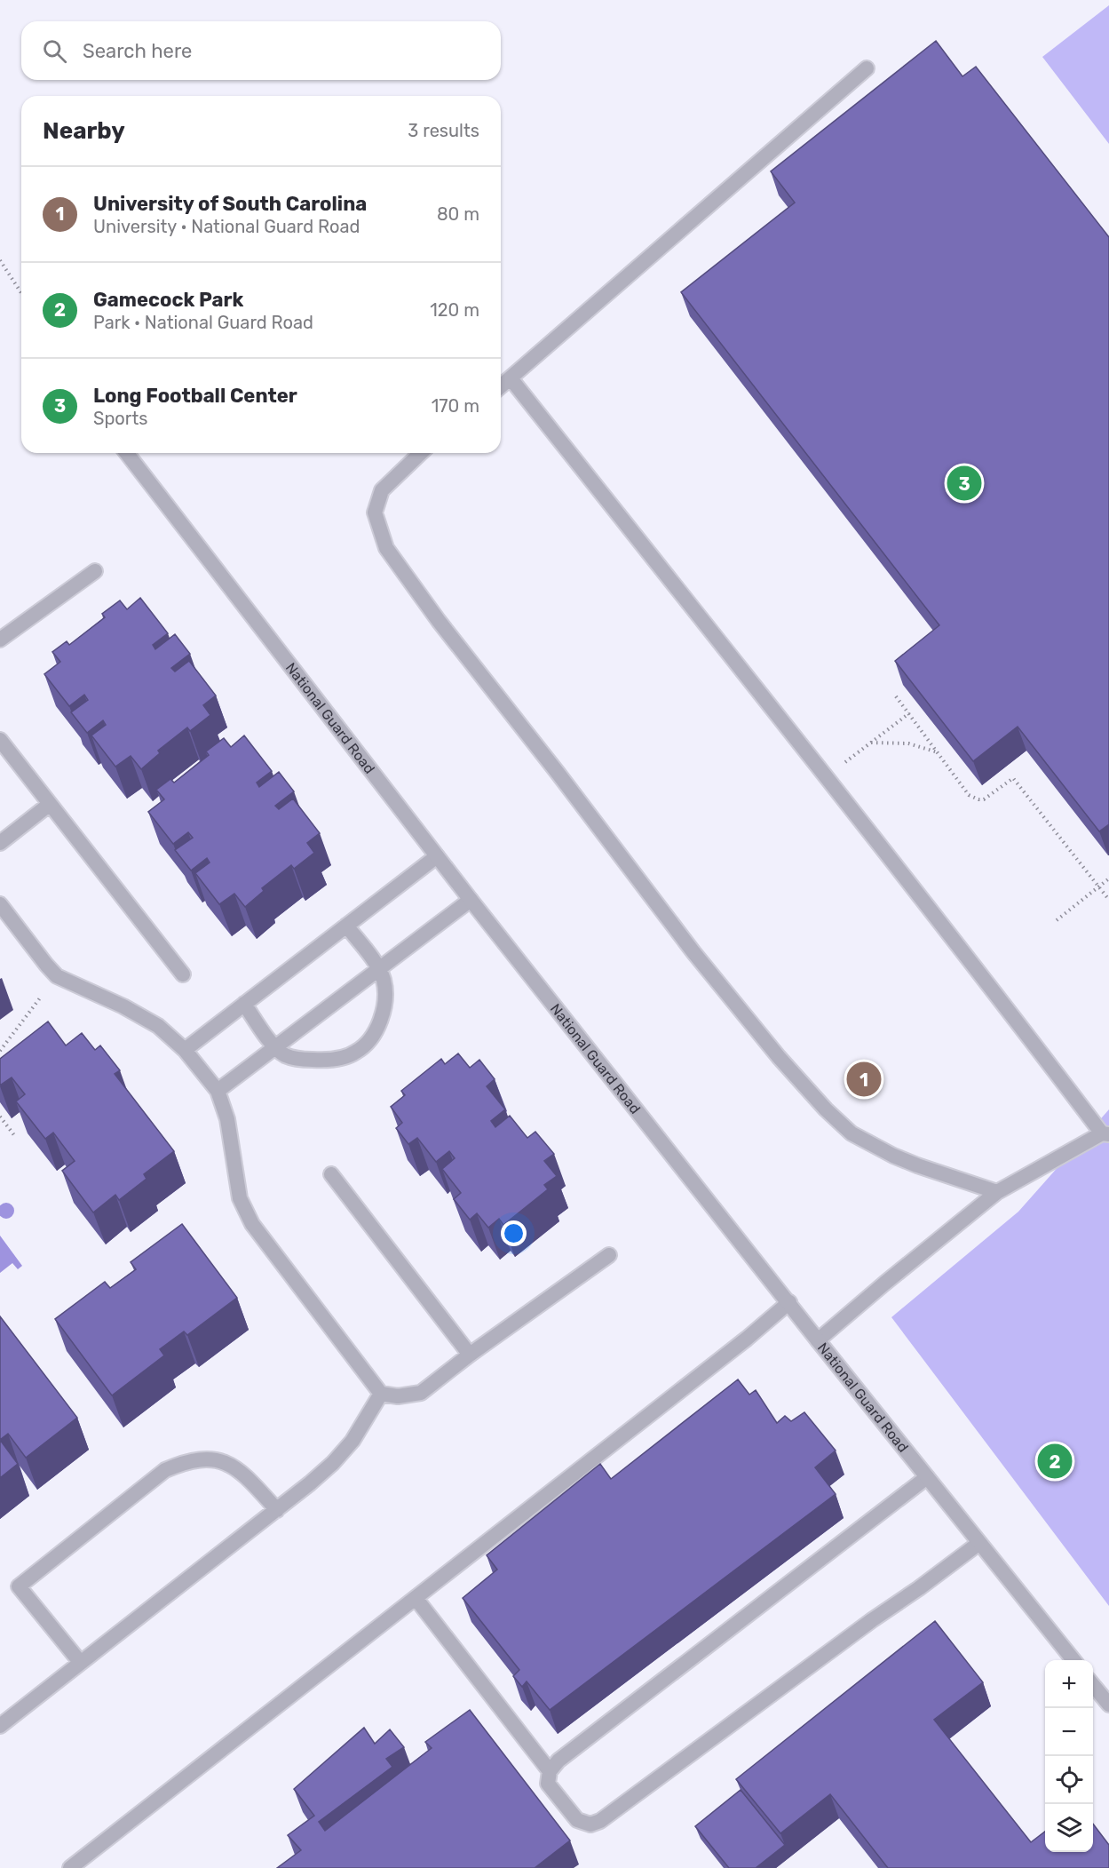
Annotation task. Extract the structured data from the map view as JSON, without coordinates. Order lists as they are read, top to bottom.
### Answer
{
  "streets": {
    "street": ["National Guard Road"]
  },
  "page": {
    "search": "Search here",
    "heading": ["Nearby", "3 results"],
    "list": [
      {
        "mark": "1",
        "name": "University of South Carolina",
        "note": "University · National Guard Road",
        "value": "80 m"
      },
      {
        "mark": "2",
        "name": "Gamecock Park",
        "note": "Park · National Guard Road",
        "value": "120 m"
      },
      {
        "mark": "3",
        "name": "Long Football Center",
        "note": "Sports",
        "value": "170 m"
      }
    ],
    "pins": ["3", "1", "2"],
    "map_buttons": ["+", "−"]
  }
}
